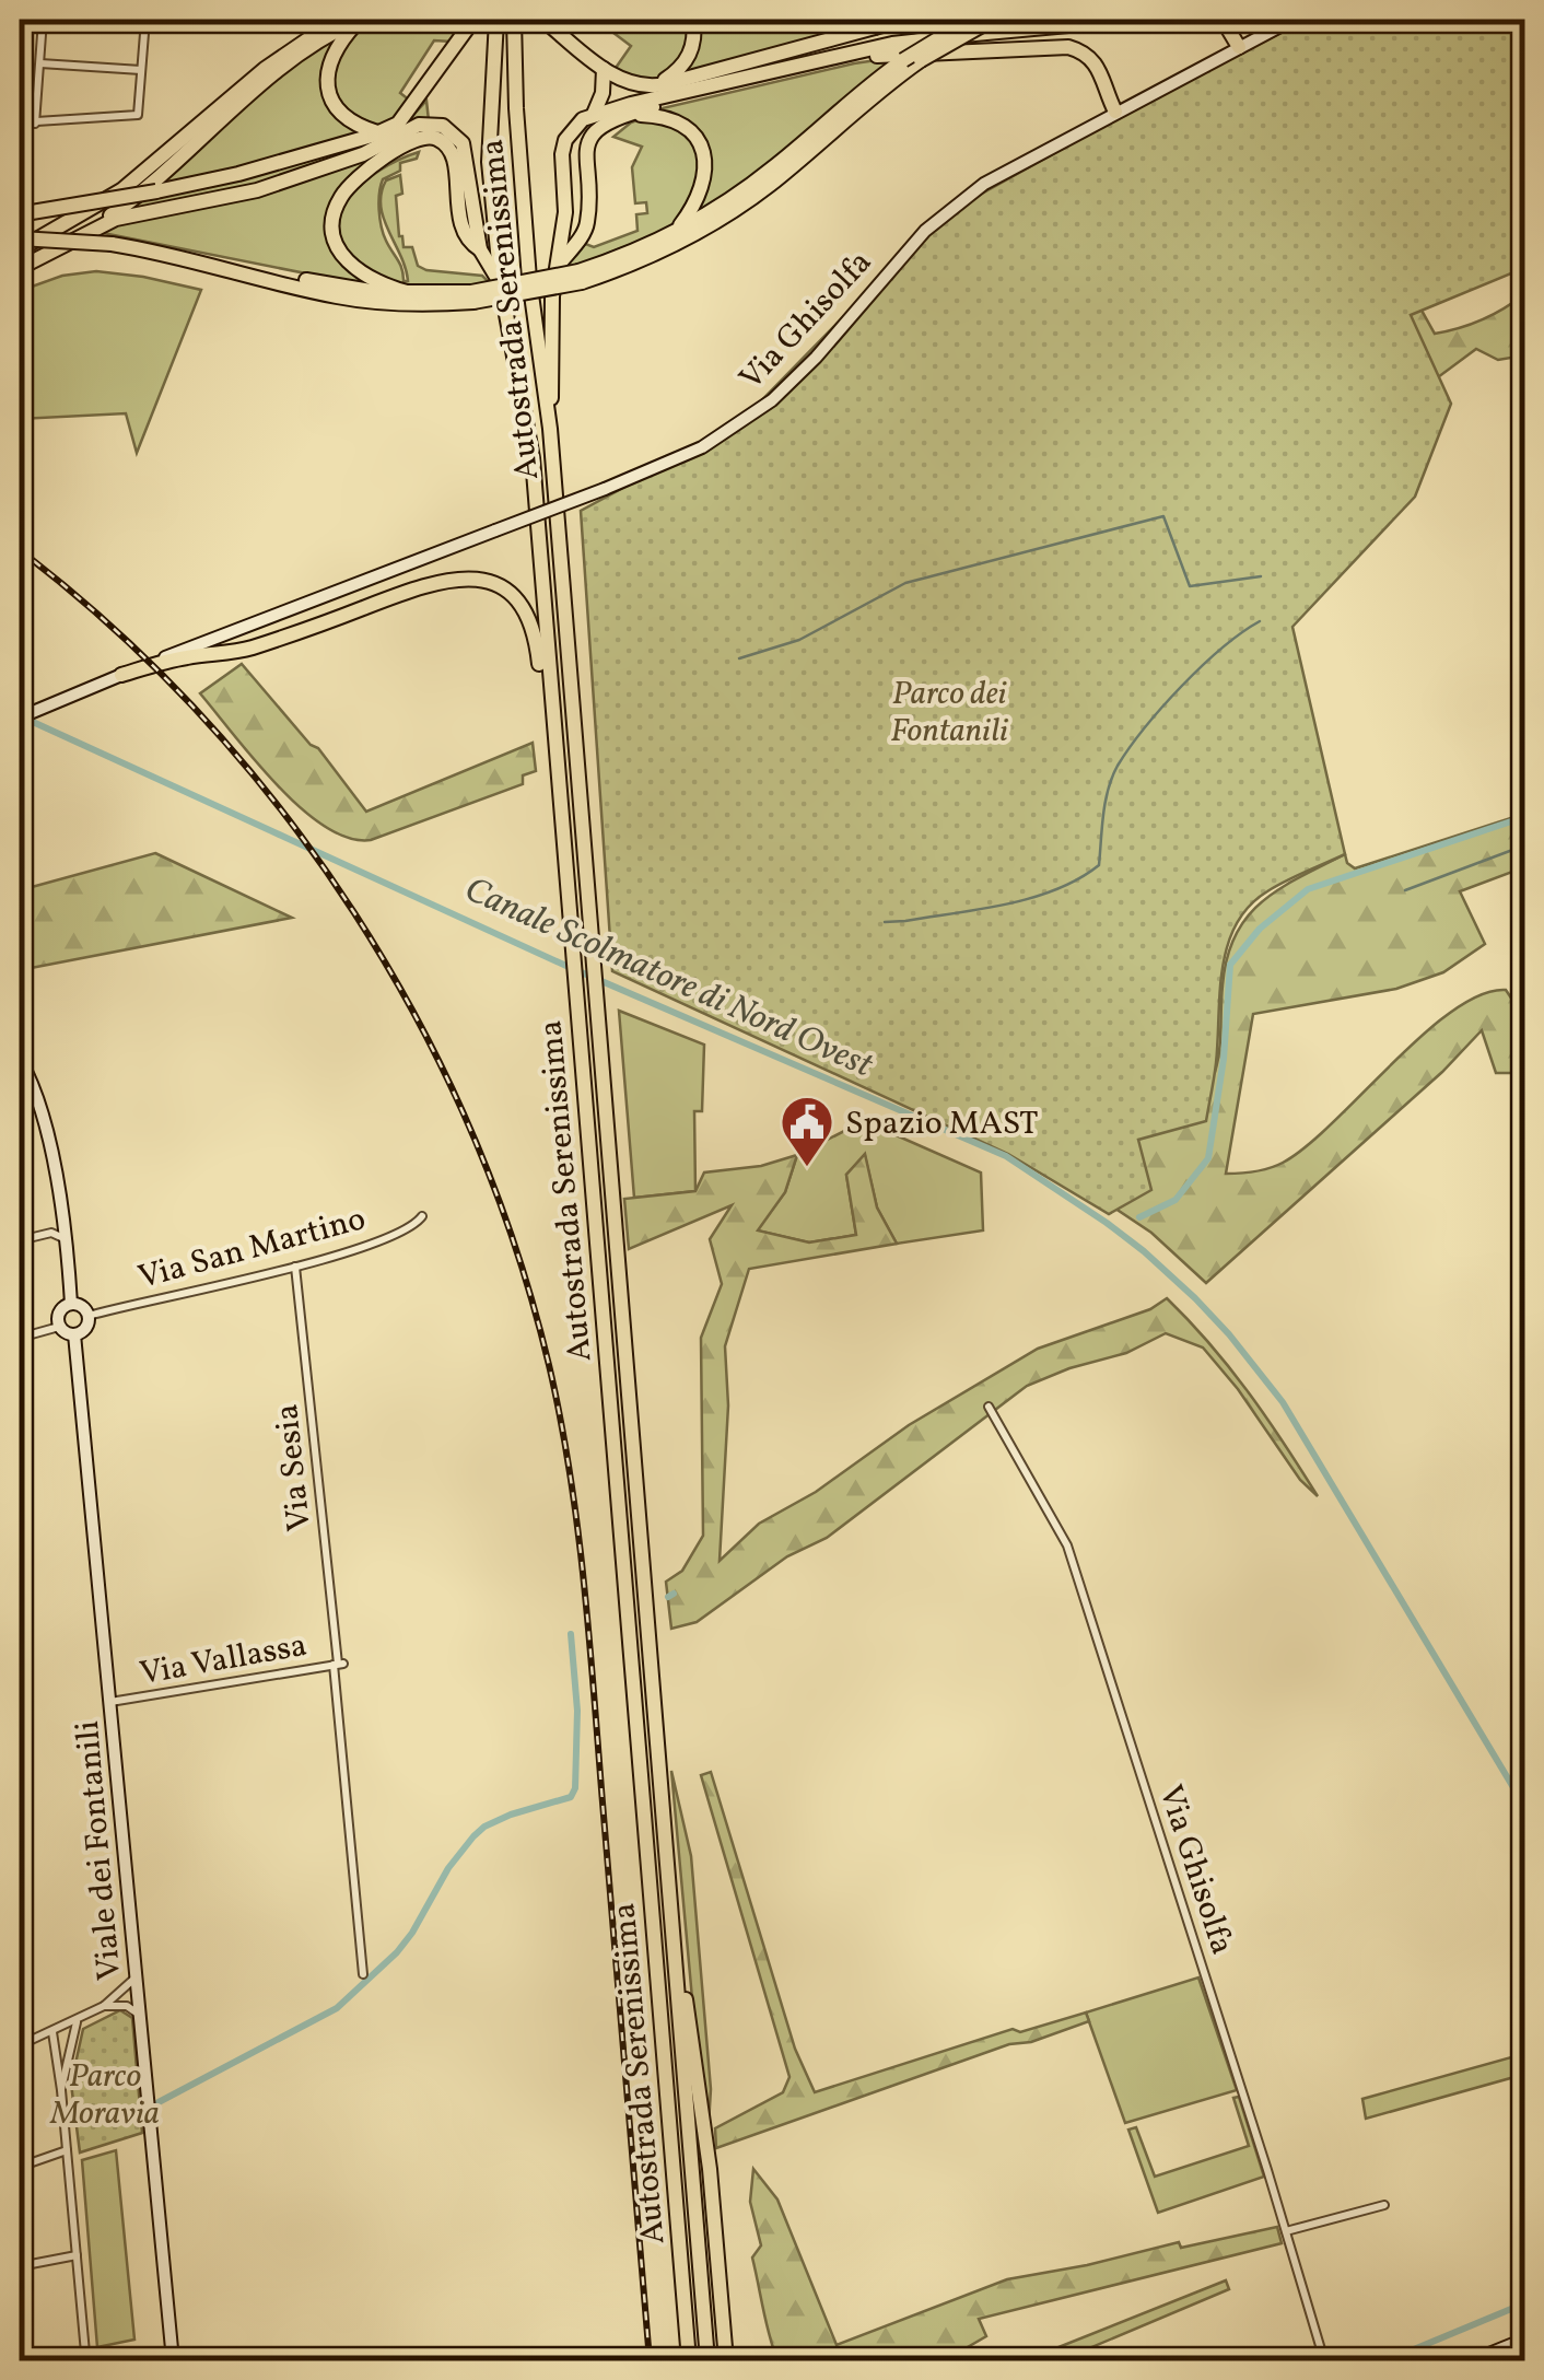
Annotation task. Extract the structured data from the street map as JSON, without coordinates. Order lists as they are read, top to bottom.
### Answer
{
  "streets": {
    "highway": ["Autostrada Serenissima"],
    "street": [
      "Via Ghisolfa",
      "Via San Martino",
      "Via Sesia",
      "Via Vallassa",
      "Viale dei Fontanili"
    ]
  },
  "crossings": [
    ["Via San Martino", "Via Sesia"],
    ["Via San Martino", "Viale dei Fontanili"],
    ["Via Sesia", "Via Vallassa"],
    ["Via Vallassa", "Viale dei Fontanili"]
  ],
  "water": ["Canale Scolmatore di Nord Ovest"],
  "parks": ["Parco dei Fontanili", "Parco Moravia"],
  "places": {
    "public building": ["Spazio MAST"]
  }
}
